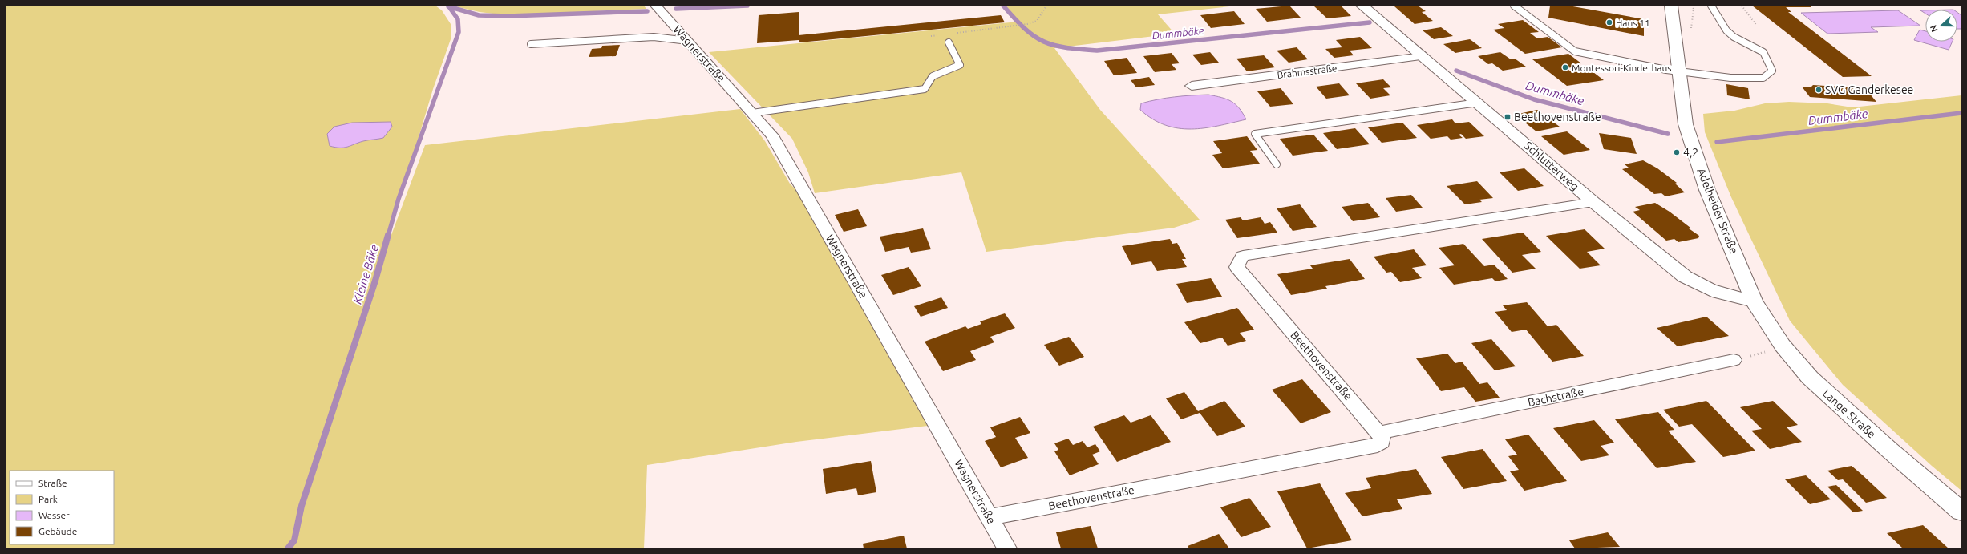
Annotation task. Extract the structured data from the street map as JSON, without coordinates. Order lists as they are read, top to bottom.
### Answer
{
  "streets": {
    "street": [
      "Wagnerstraße",
      "Brahmsstraße",
      "Schlutterweg",
      "Adelheider Straße",
      "Beethovenstraße",
      "Bachstraße",
      "Lange Straße"
    ]
  },
  "crossings": [
    ["Wagnerstraße", "Beethovenstraße"],
    ["Brahmsstraße", "Schlutterweg"],
    ["Schlutterweg", "Adelheider Straße"],
    ["Schlutterweg", "Beethovenstraße"],
    ["Schlutterweg", "Lange Straße"],
    ["Adelheider Straße", "Lange Straße"],
    ["Beethovenstraße", "Bachstraße"]
  ],
  "water": ["Dummbäke", "Kleine Bäke"],
  "places": {
    "other": [
      "Haus 11",
      "Montessori-Kinderhaus",
      "SVG Ganderkesee",
      "4,2"
    ],
    "transit": ["Beethovenstraße"]
  },
  "legend": [
    "Straße",
    "Park",
    "Wasser",
    "Gebäude"
  ],
  "north": "left"
}
